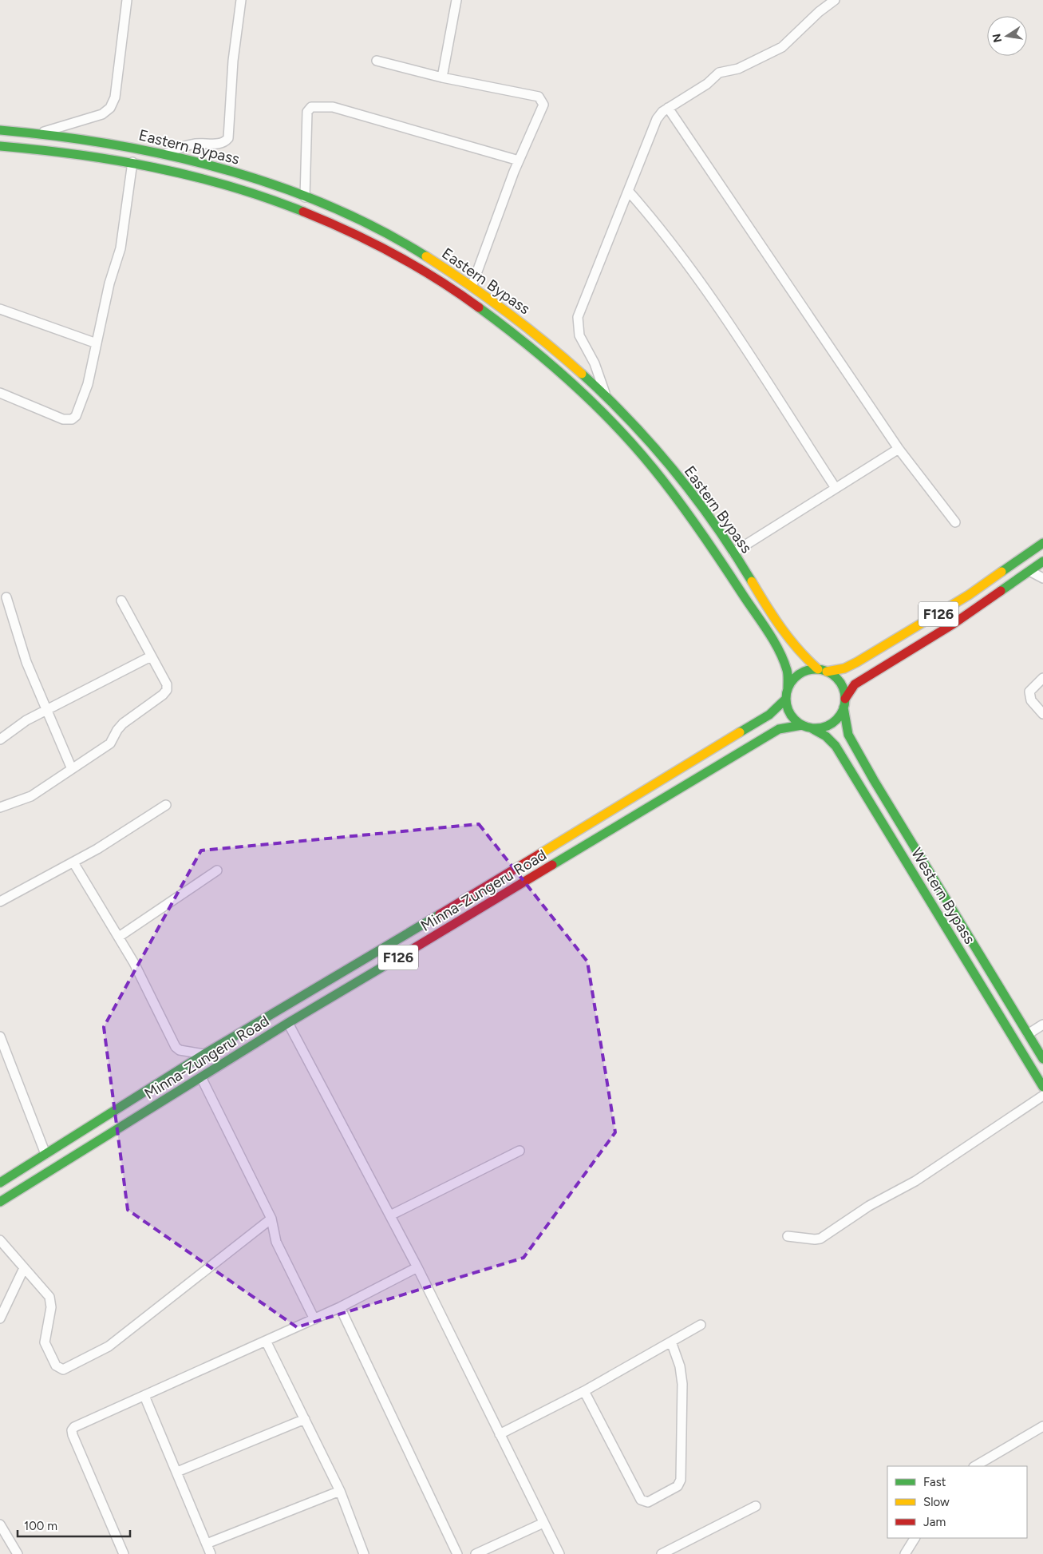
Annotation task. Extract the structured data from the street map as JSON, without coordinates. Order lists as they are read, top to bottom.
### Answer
{
  "streets": {
    "main road": [
      "Eastern Bypass",
      "F126",
      "Minna-Zungeru Road",
      "Western Bypass"
    ]
  },
  "crossings": [
    ["Eastern Bypass", "F126"],
    ["Eastern Bypass", "Minna-Zungeru Road"],
    ["Eastern Bypass", "Western Bypass"],
    ["F126", "Minna-Zungeru Road"],
    ["F126", "Western Bypass"],
    ["Minna-Zungeru Road", "Western Bypass"]
  ],
  "legend": ["Fast", "Slow", "Jam"],
  "scale_bar": "100 m",
  "north": "left"
}
